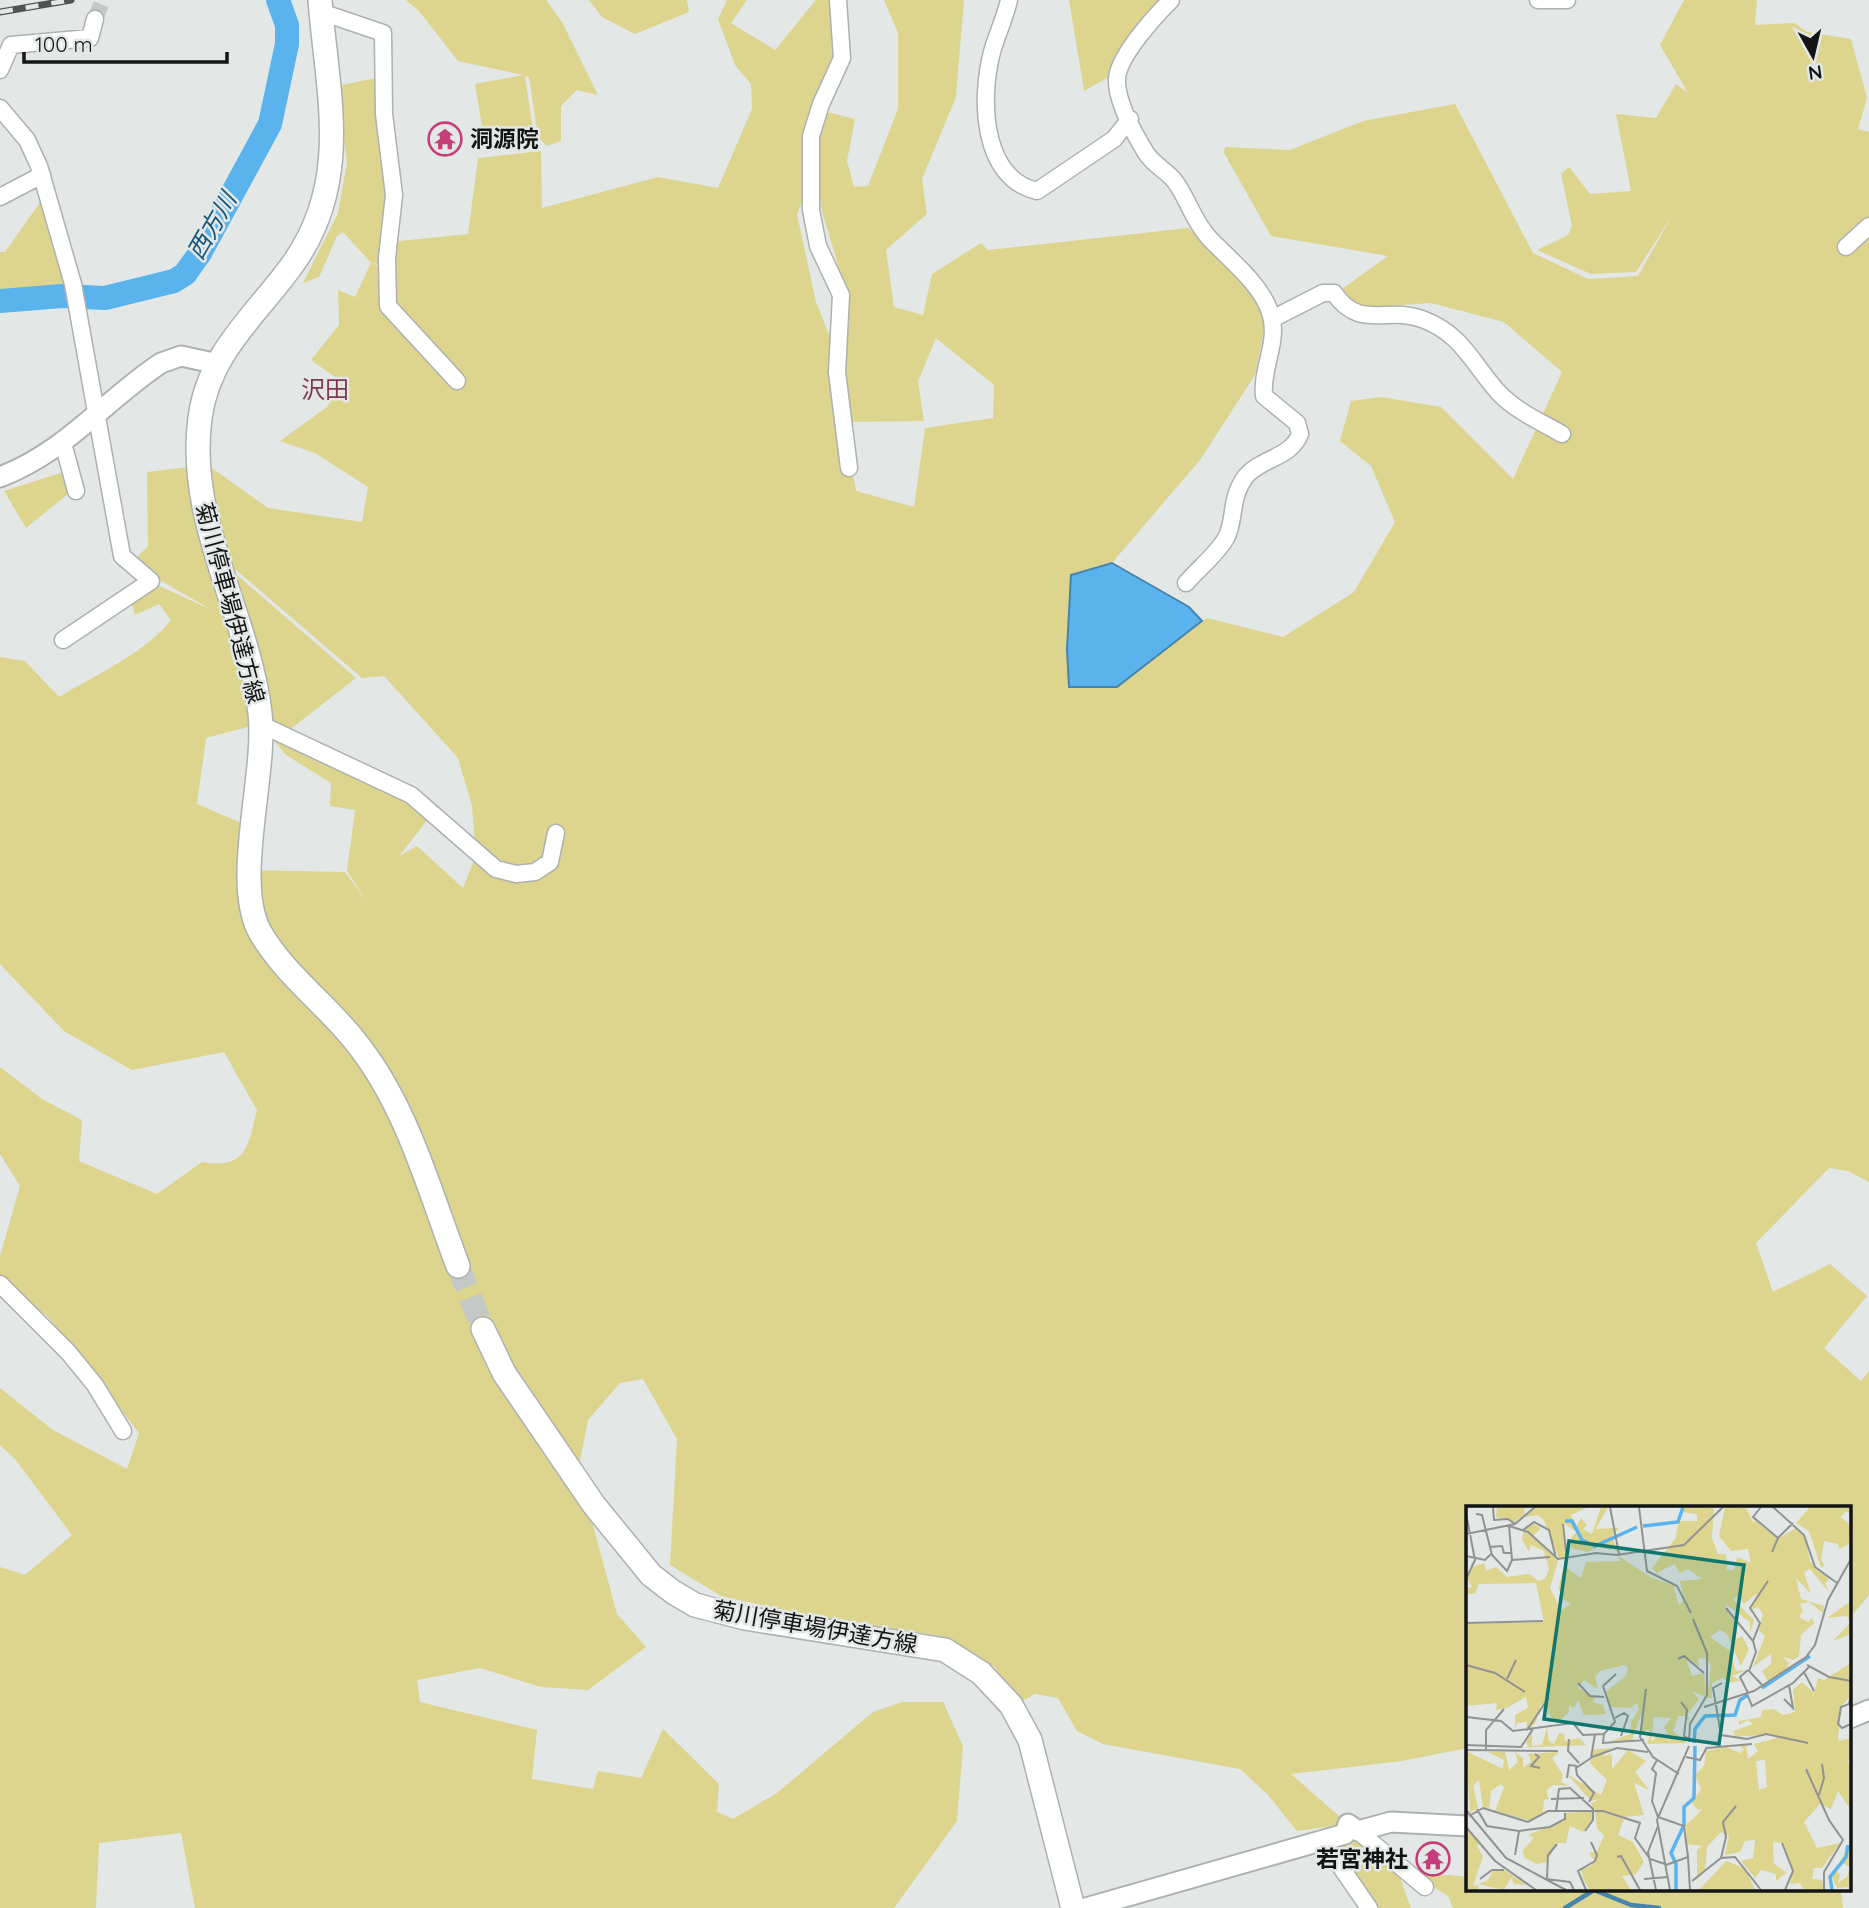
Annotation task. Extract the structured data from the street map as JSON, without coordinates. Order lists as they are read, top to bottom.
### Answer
{
  "streets": {
    "main road": ["菊川停車場伊達方線"]
  },
  "districts": ["沢田"],
  "water": ["西方川"],
  "places": {
    "temple": ["洞源院", "若宮神社"]
  },
  "scale_bar": "100 m",
  "north": "bottom"
}
